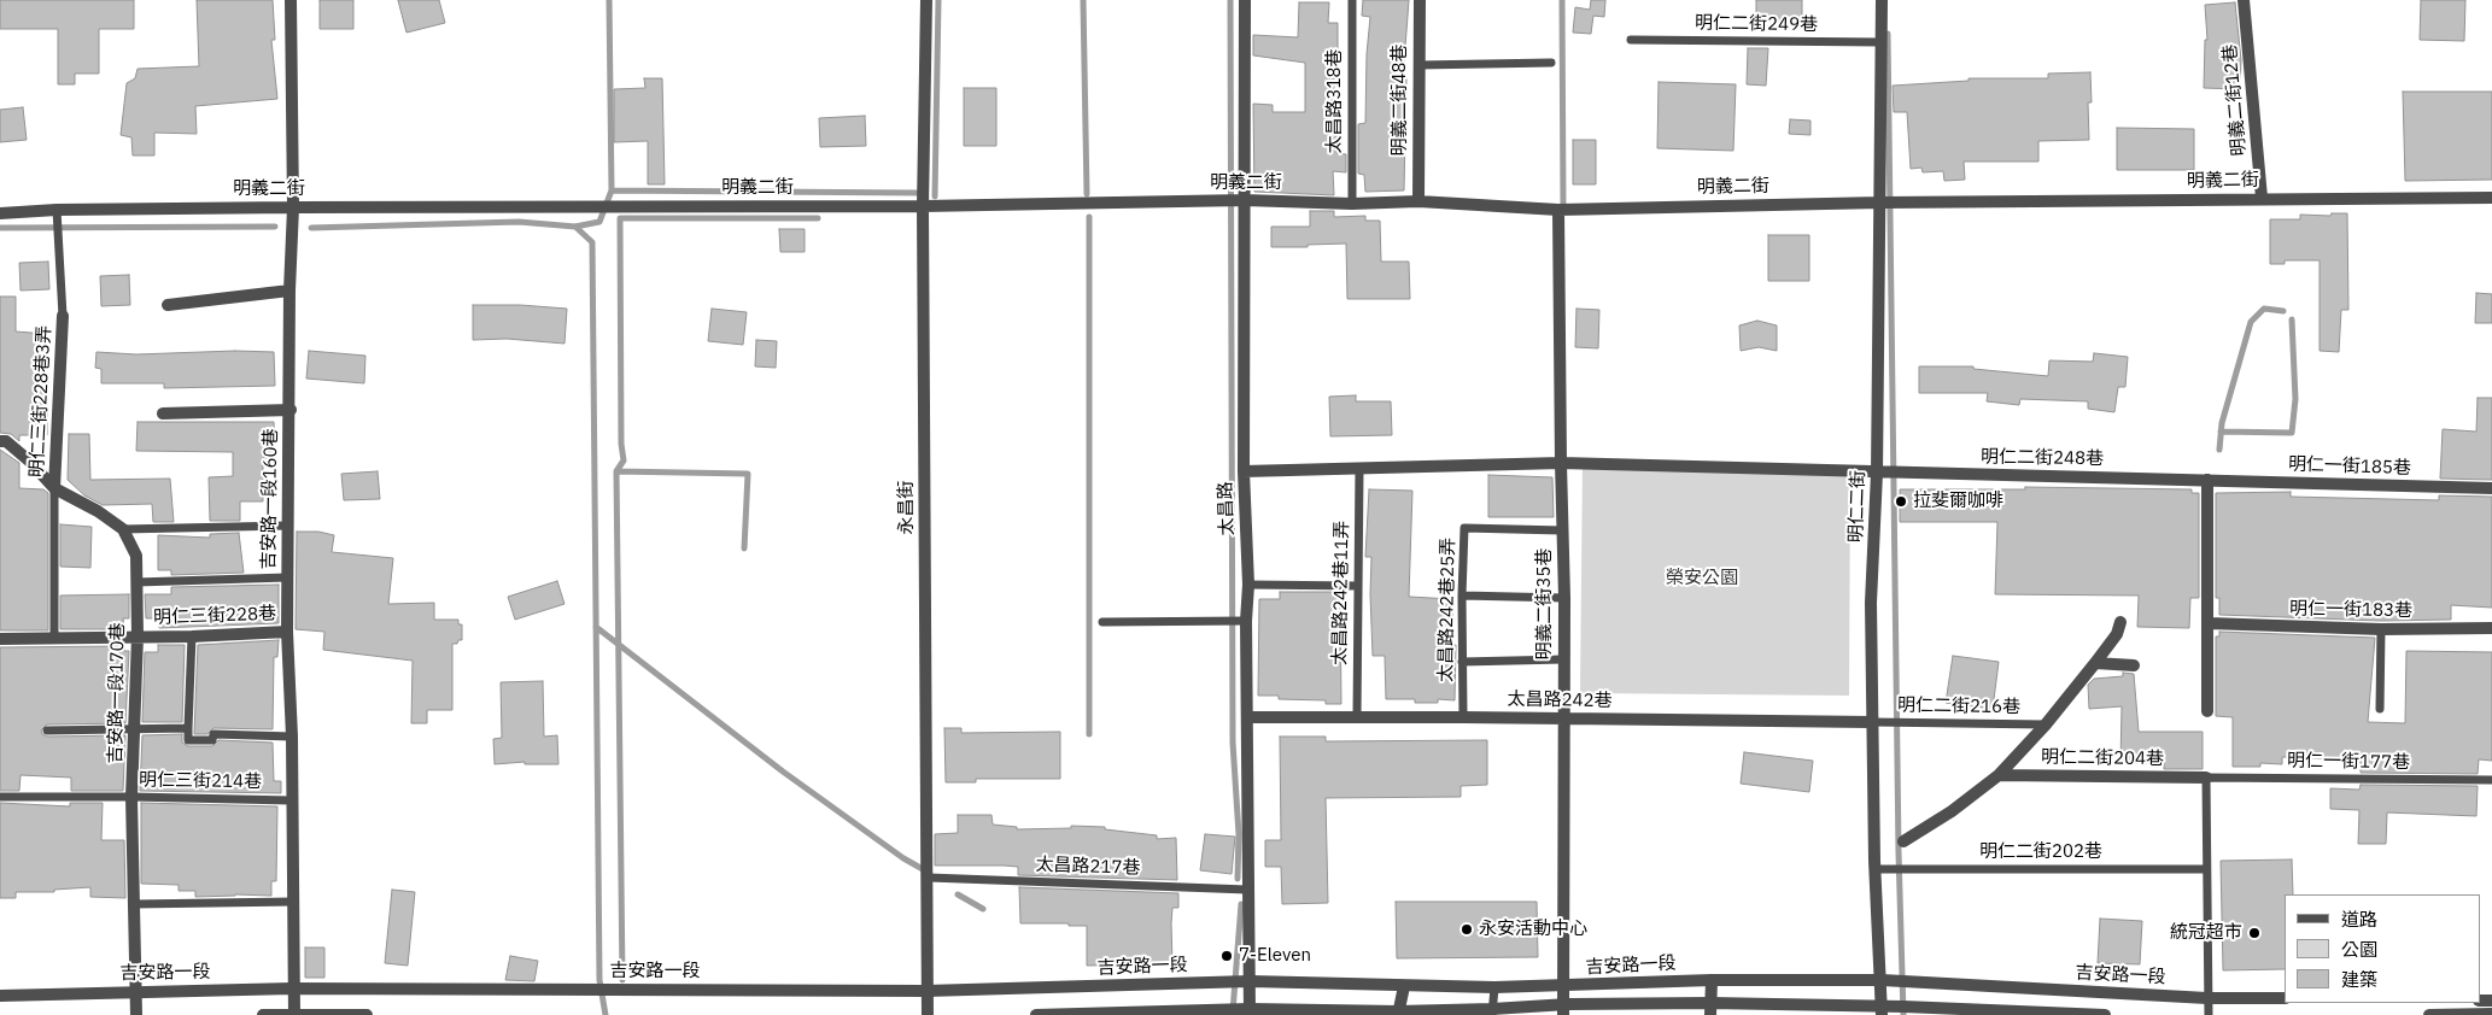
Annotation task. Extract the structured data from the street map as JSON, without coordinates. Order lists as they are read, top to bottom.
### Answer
{
  "streets": {
    "street": [
      "明義二街48巷",
      "明義二街12巷",
      "明義二街",
      "明仁三街228巷3弄",
      "明仁二街248巷",
      "明仁一街185巷",
      "吉安路一段160巷",
      "明仁二街",
      "永昌街",
      "太昌路",
      "明義二街35巷",
      "明仁一街183巷",
      "明仁三街228巷",
      "吉安路一段170巷",
      "太昌路242巷",
      "明仁二街204巷",
      "吉安路一段"
    ],
    "lane": [
      "明仁二街249巷",
      "太昌路318巷",
      "太昌路242巷11弄",
      "太昌路242巷25弄",
      "明仁二街216巷",
      "明仁一街177巷",
      "明仁三街214巷",
      "明仁二街202巷",
      "太昌路217巷"
    ]
  },
  "crossings": [
    ["明仁二街249巷", "明仁二街"],
    ["明義二街48巷", "明義二街"],
    ["明義二街12巷", "明義二街"],
    ["太昌路318巷", "明義二街"],
    ["明義二街", "吉安路一段160巷"],
    ["明義二街", "明仁二街"],
    ["明義二街", "永昌街"],
    ["明義二街", "太昌路"],
    ["明義二街", "明義二街35巷"],
    ["明仁三街228巷3弄", "吉安路一段170巷"],
    ["明仁二街248巷", "明仁一街185巷"],
    ["明仁二街248巷", "明仁二街"],
    ["明仁二街248巷", "太昌路"],
    ["明仁二街248巷", "太昌路242巷11弄"],
    ["明仁二街248巷", "明義二街35巷"],
    ["吉安路一段160巷", "明仁三街228巷"],
    ["吉安路一段160巷", "明仁三街214巷"],
    ["吉安路一段160巷", "吉安路一段"],
    ["明仁二街", "太昌路242巷"],
    ["明仁二街", "明仁二街216巷"],
    ["明仁二街", "明仁二街202巷"],
    ["明仁二街", "吉安路一段"],
    ["永昌街", "太昌路217巷"],
    ["永昌街", "吉安路一段"],
    ["太昌路", "太昌路242巷"],
    ["太昌路", "太昌路217巷"],
    ["太昌路", "吉安路一段"],
    ["太昌路242巷11弄", "太昌路242巷"],
    ["明義二街35巷", "太昌路242巷25弄"],
    ["明義二街35巷", "太昌路242巷"],
    ["明義二街35巷", "吉安路一段"],
    ["太昌路242巷25弄", "太昌路242巷"],
    ["明仁三街228巷", "吉安路一段170巷"],
    ["吉安路一段170巷", "明仁三街214巷"],
    ["吉安路一段170巷", "吉安路一段"],
    ["太昌路242巷", "明仁二街216巷"],
    ["明仁二街216巷", "明仁二街204巷"],
    ["明仁二街204巷", "明仁一街177巷"]
  ],
  "parks": ["榮安公園"],
  "places": [
    "拉斐爾咖啡",
    "永安活動中心",
    "統冠超市",
    "7-Eleven"
  ],
  "legend": ["道路", "公園", "建築"]
}
